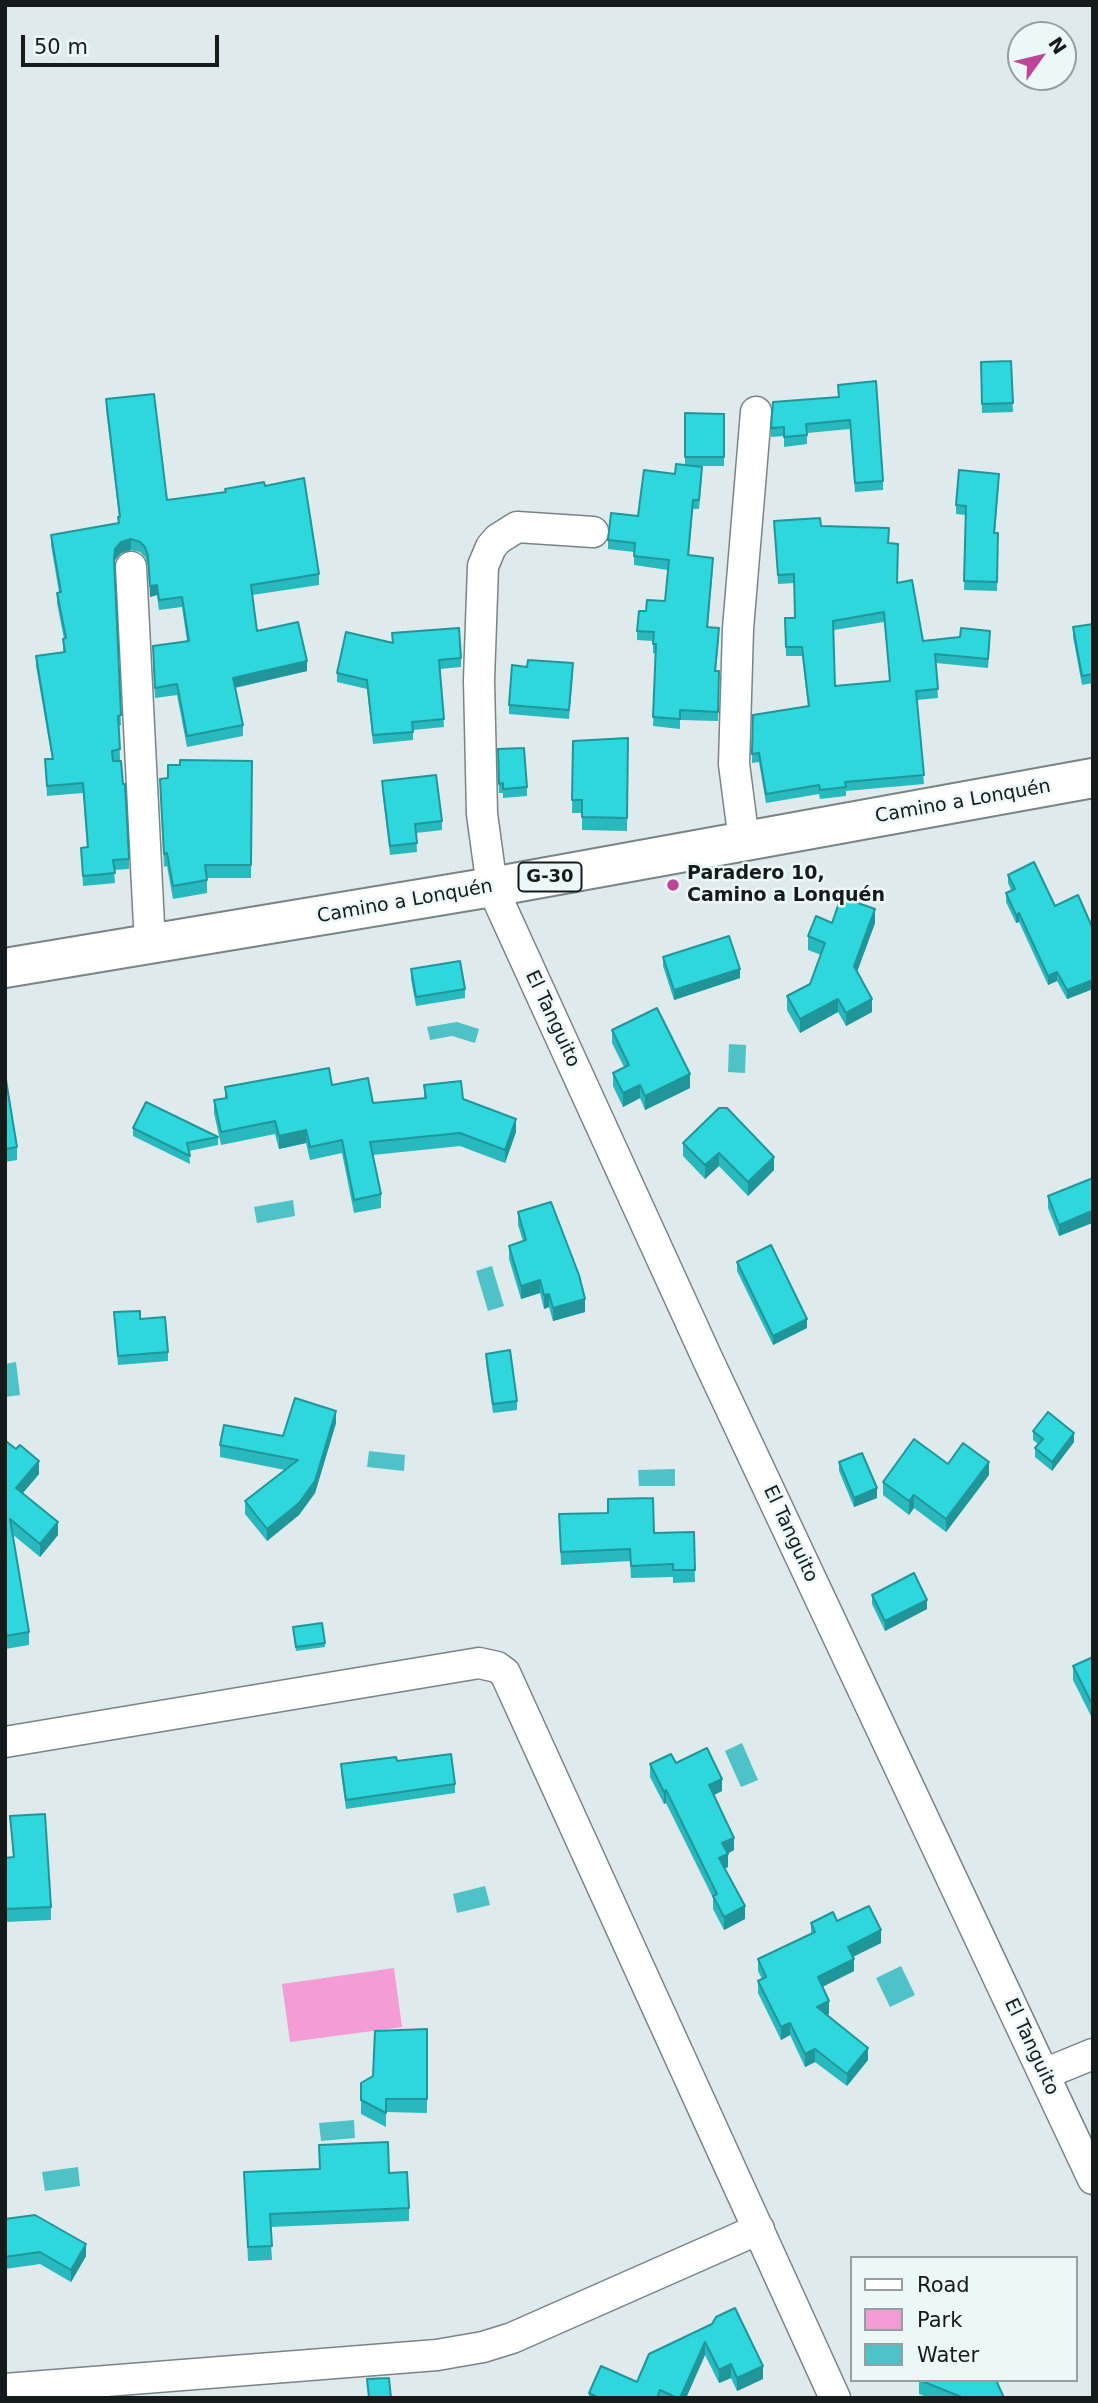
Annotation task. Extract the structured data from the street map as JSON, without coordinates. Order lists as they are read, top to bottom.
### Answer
{
  "streets": {
    "main road": ["Camino a Lonquén", "G-30"],
    "street": ["El Tanguito"]
  },
  "crossings": [
    ["Camino a Lonquén", "El Tanguito"]
  ],
  "places": ["Paradero 10, Camino a Lonquén"],
  "legend": ["Road", "Park", "Water"],
  "scale_bar": "50 m",
  "north": "top right"
}
